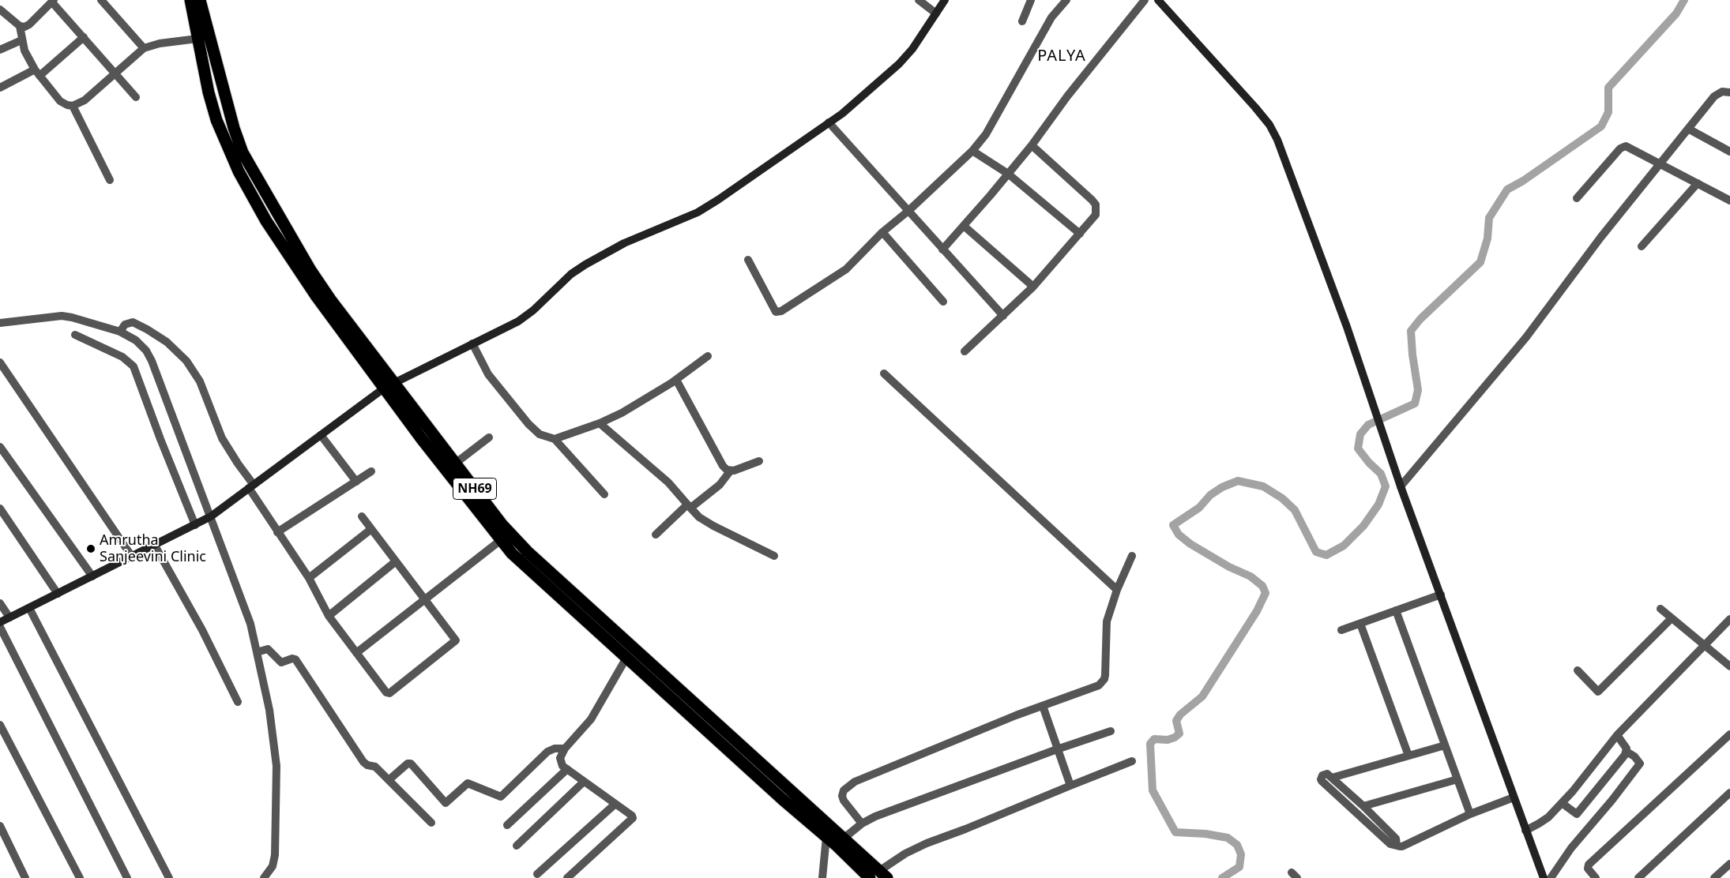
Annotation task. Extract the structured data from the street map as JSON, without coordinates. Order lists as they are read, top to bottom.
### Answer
{
  "streets": {
    "highway": ["NH69"]
  },
  "districts": ["PALYA"],
  "places": ["Amrutha Sanjeevini Clinic"]
}
